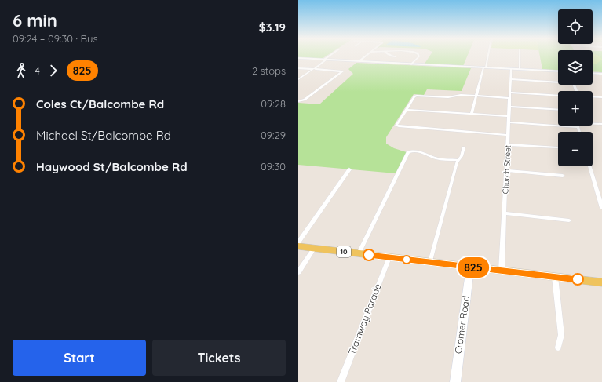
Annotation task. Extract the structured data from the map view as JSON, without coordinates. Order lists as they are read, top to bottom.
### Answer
{
  "streets": {
    "main road": ["10"],
    "street": ["Church Street", "Tramway Parade", "Cromer Road"]
  },
  "crossings": [
    ["Church Street", "10"],
    ["10", "Tramway Parade"],
    ["10", "Cromer Road"]
  ],
  "lines": ["bus line 825"],
  "page": {
    "heading": ["6 min", "09:24 – 09:30 · Bus", "$3.19"],
    "on_map": "825",
    "map_buttons": ["+", "−"],
    "legs": ["4", "825", "2 stops"],
    "list": [
      {
        "name": "Coles Ct/Balcombe Rd",
        "value": "09:28"
      },
      {
        "name": "Michael St/Balcombe Rd",
        "value": "09:29"
      },
      {
        "name": "Haywood St/Balcombe Rd",
        "value": "09:30"
      }
    ],
    "buttons": ["Start", "Tickets"]
  }
}
